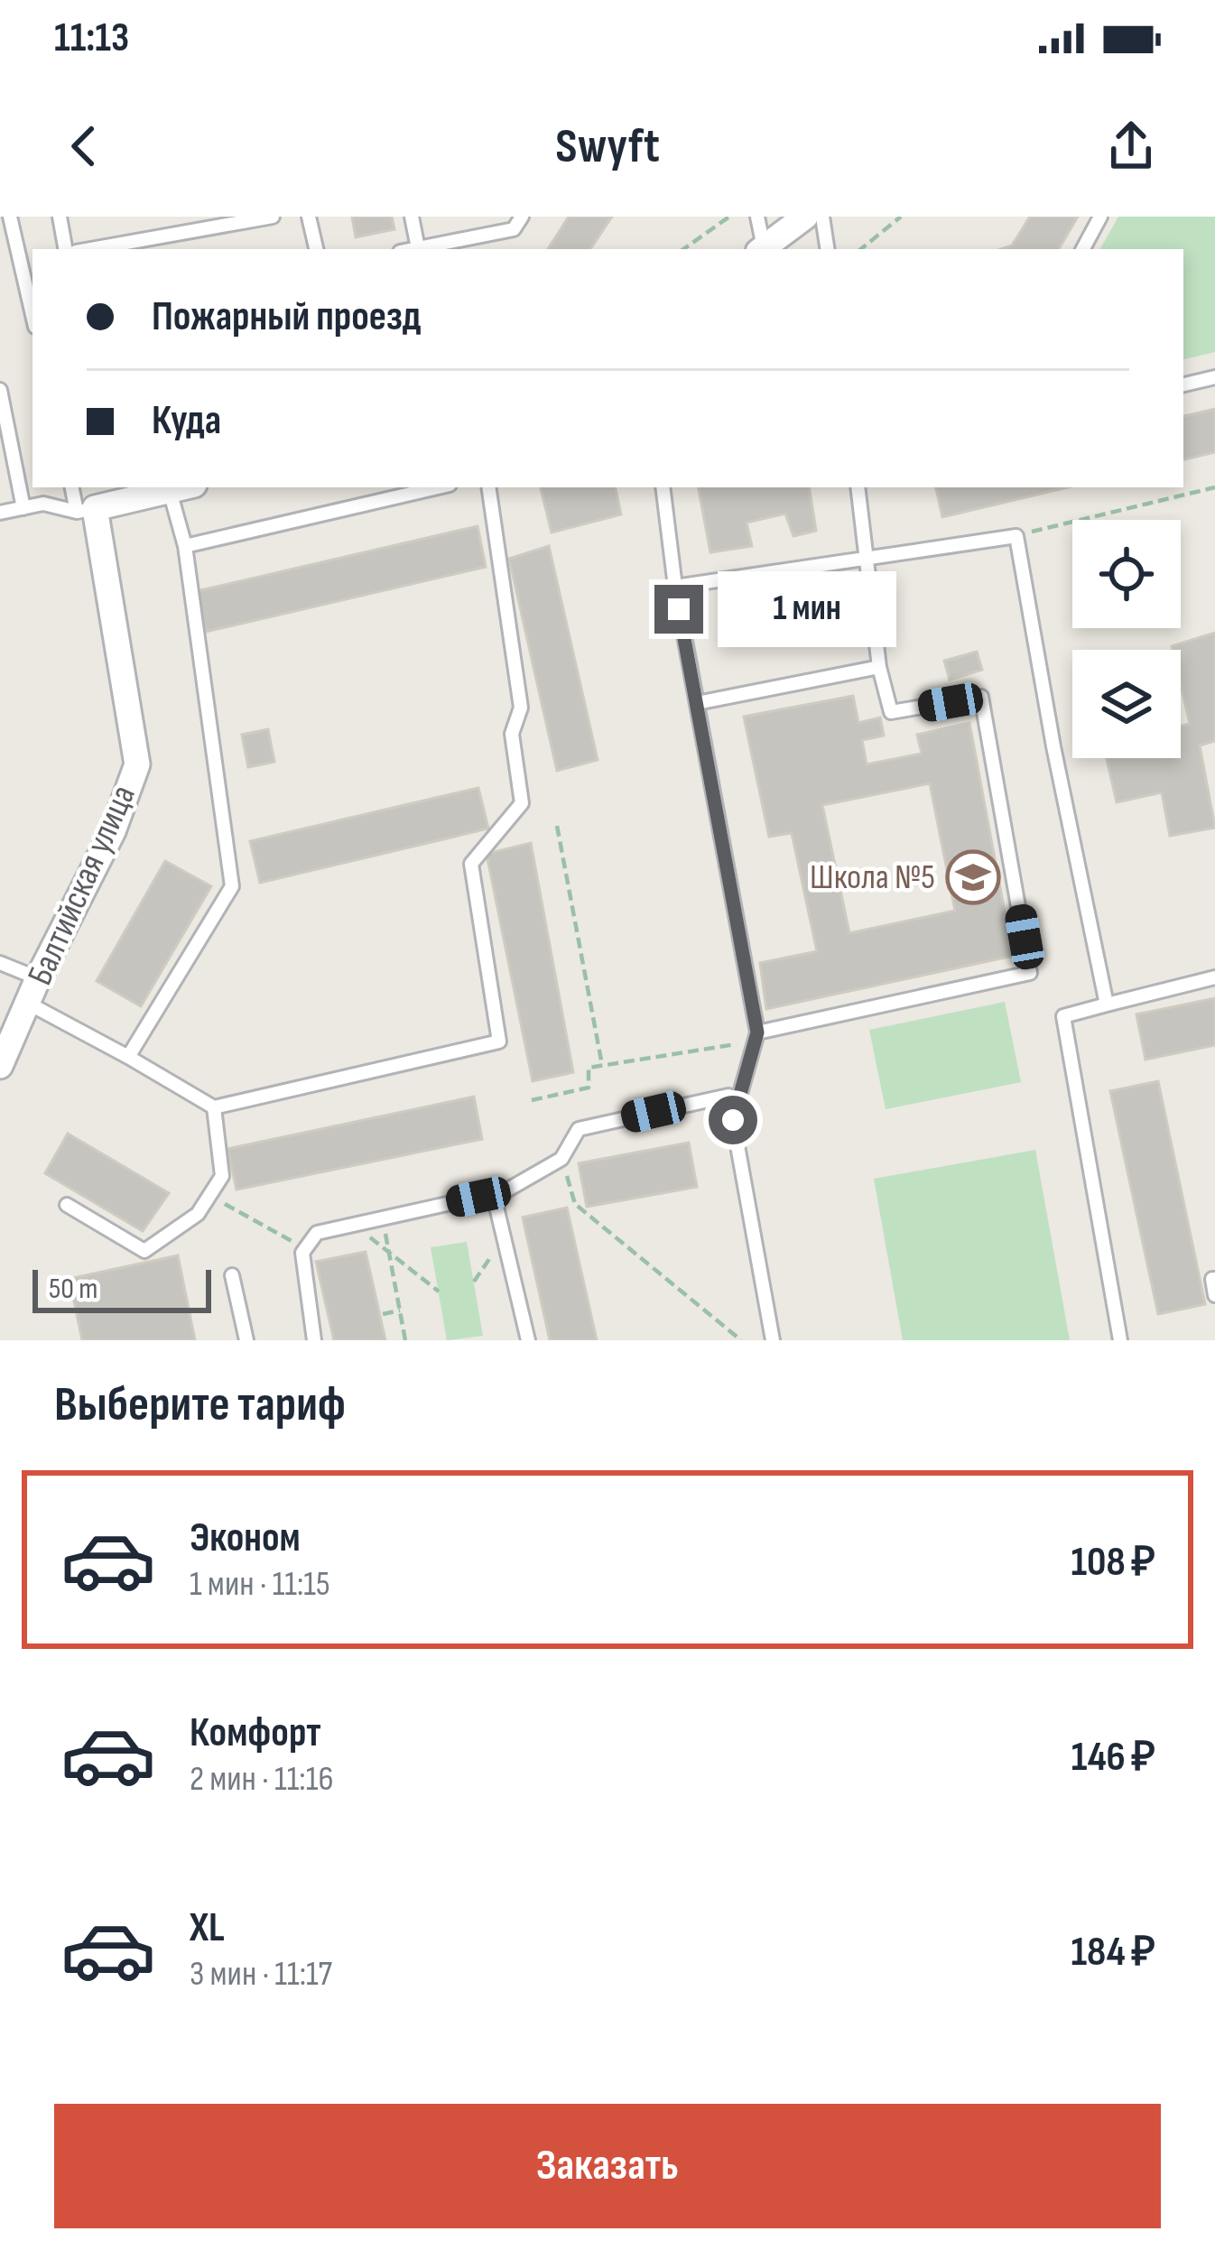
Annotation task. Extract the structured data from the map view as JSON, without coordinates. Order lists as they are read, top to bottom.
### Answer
{
  "streets": {
    "street": ["Балтийская улица"]
  },
  "places": {
    "school or university": ["Школа №5"]
  },
  "scale_bar": "50 m",
  "page": {
    "status": "11:13",
    "header": "Swyft",
    "banner": ["Пожарный проезд", "Куда"],
    "bubble": "1 мин",
    "scale": "50 m",
    "heading": "Выберите тариф",
    "list": [
      {
        "name": "Эконом",
        "note": "1 мин · 11:15",
        "value": "108 ₽"
      },
      {
        "name": "Комфорт",
        "note": "2 мин · 11:16",
        "value": "146 ₽"
      },
      {
        "name": "XL",
        "note": "3 мин · 11:17",
        "value": "184 ₽"
      }
    ],
    "buttons": "Заказать"
  }
}
